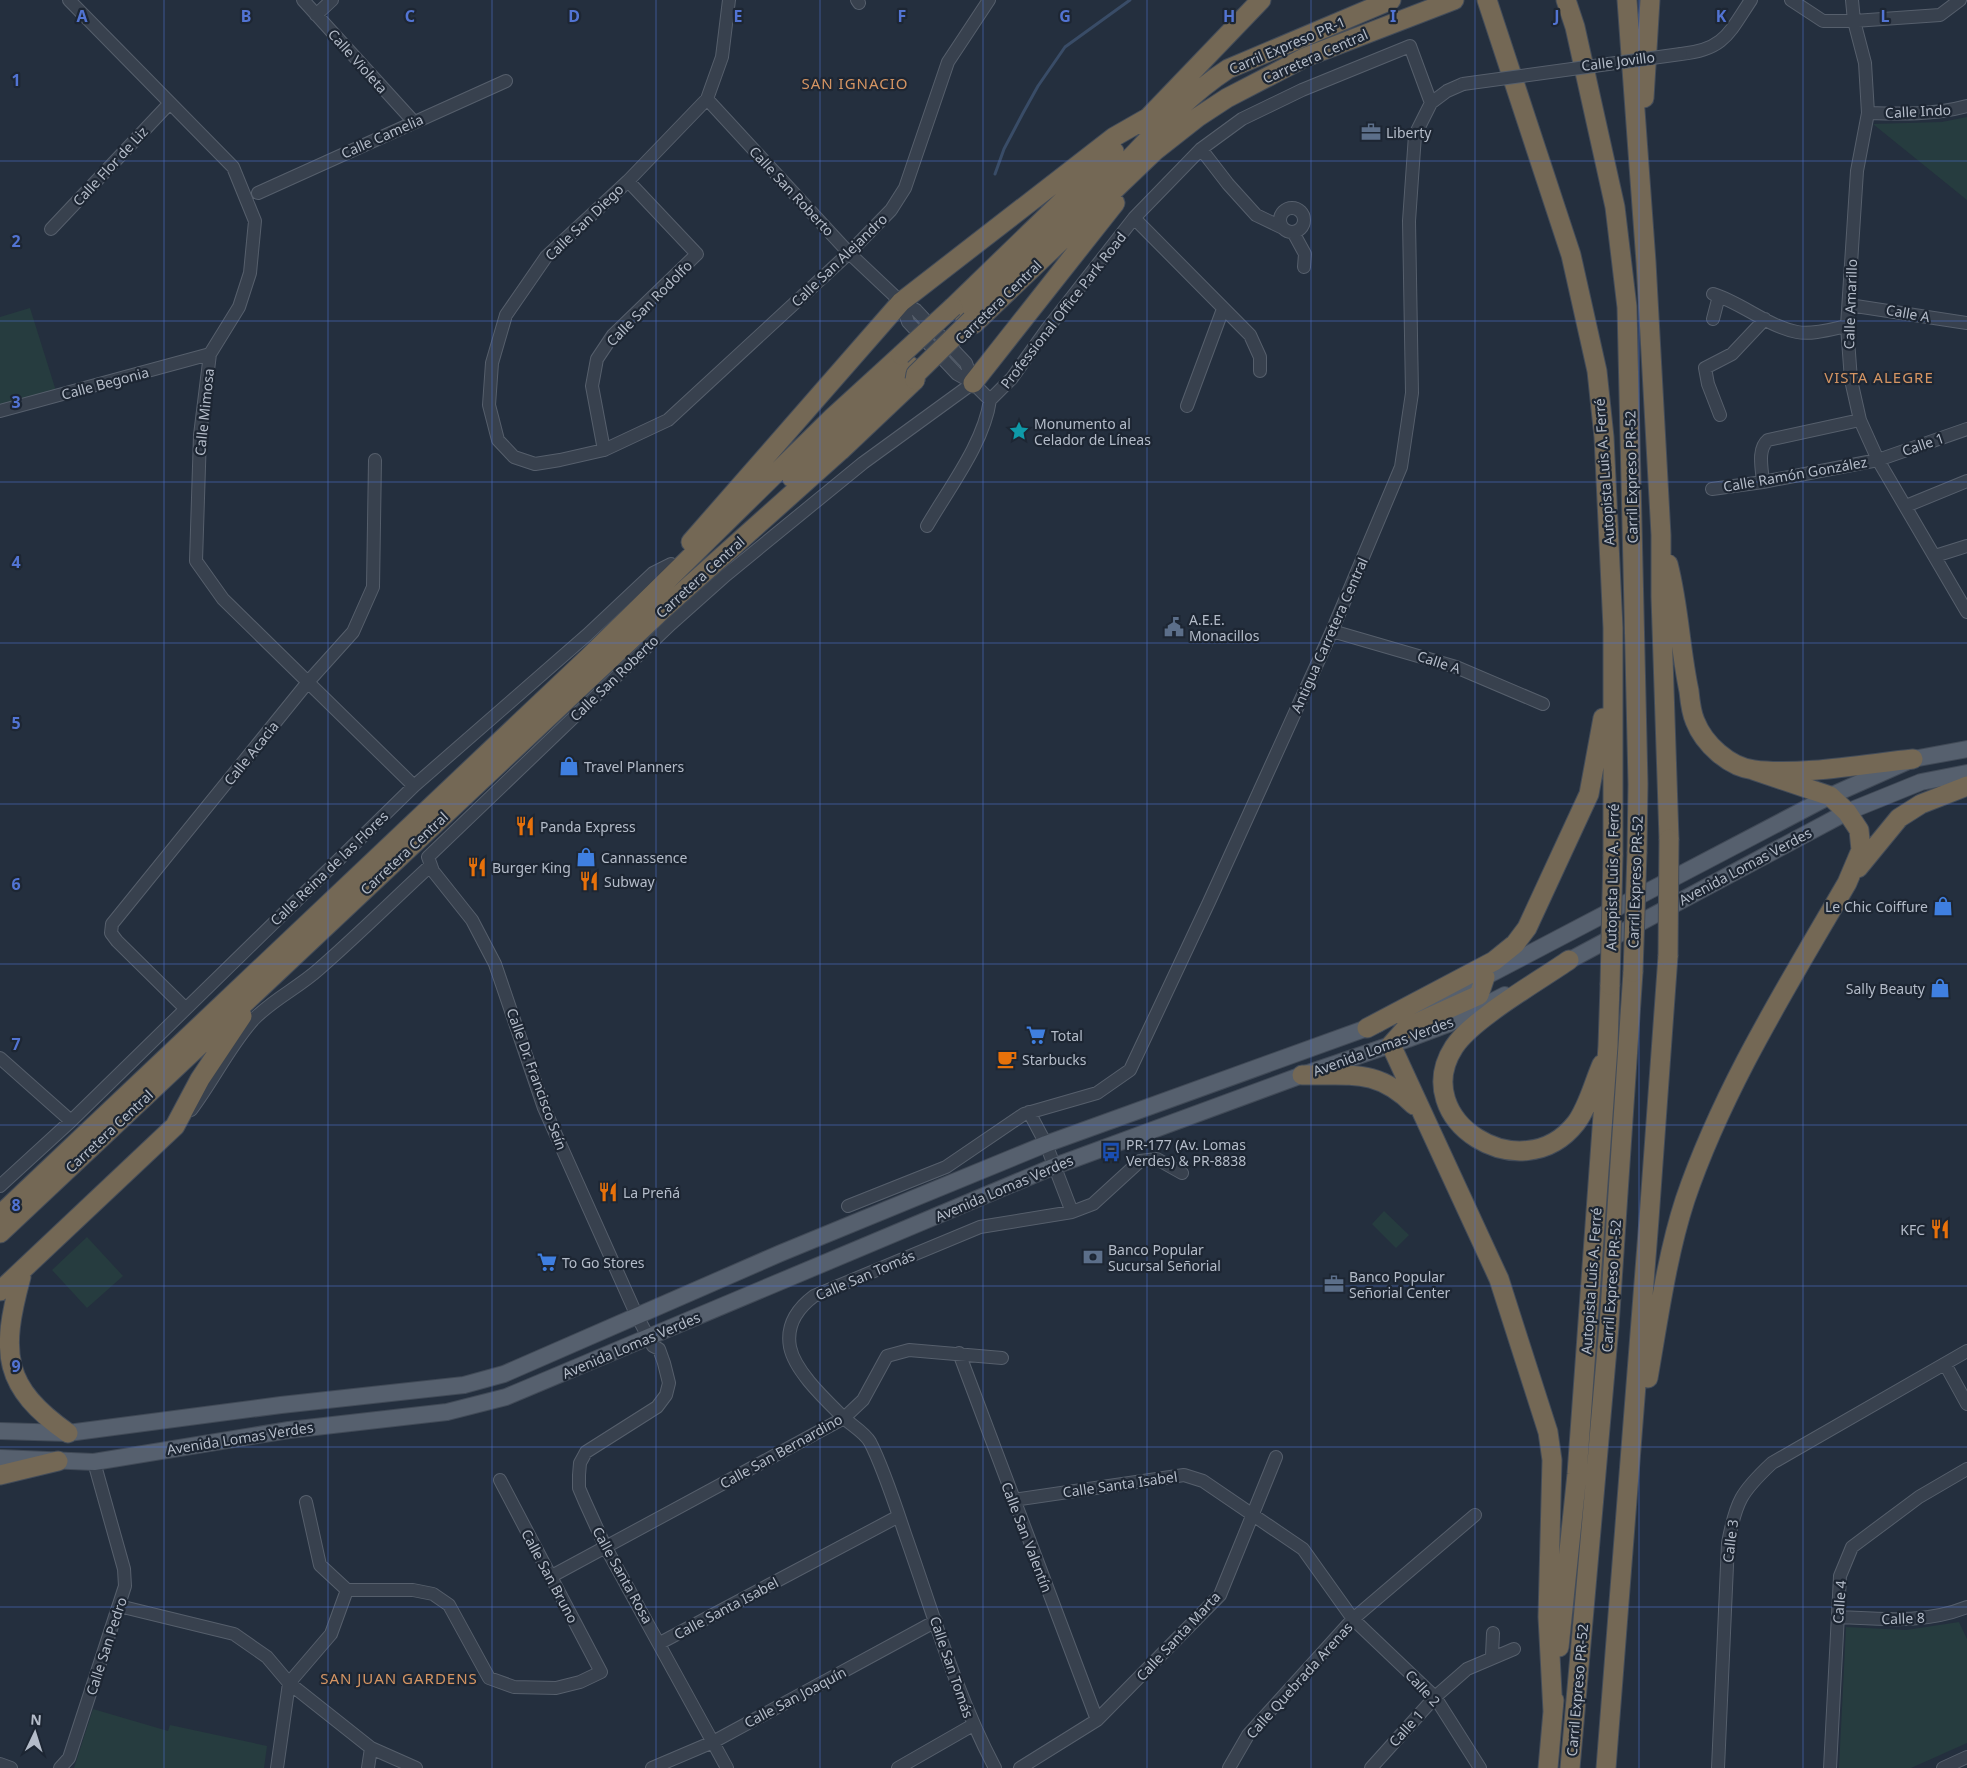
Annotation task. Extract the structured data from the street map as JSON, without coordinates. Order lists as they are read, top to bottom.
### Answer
{
  "streets": {
    "highway": [
      "Carril Expreso PR-1",
      "Carretera Central",
      "Autopista Luis A. Ferré",
      "Carril Expreso PR-52"
    ],
    "main road": ["Avenida Lomas Verdes"],
    "street": [
      "Calle Violeta",
      "Calle Jovillo",
      "Calle Indo",
      "Calle Camelia",
      "Calle Flor de Liz",
      "Calle San Roberto",
      "Calle San Diego",
      "Calle San Alejandro",
      "Calle San Rodolfo",
      "Calle Amarillo",
      "Professional Office Park Road",
      "Calle A",
      "Calle Begonia",
      "Calle Mimosa",
      "Calle 1",
      "Calle Ramón González",
      "Antigua Carretera Central",
      "Calle Acacia",
      "Calle Reina de las Flores",
      "Calle Dr. Francisco Seín",
      "Calle San Tomás",
      "Calle San Bernardino",
      "Calle Santa Isabel",
      "Calle San Valentín",
      "Calle 3",
      "Calle Santa Rosa",
      "Calle San Bruno",
      "Calle 4",
      "Calle 8",
      "Calle Santa Marta",
      "Calle San Pedro",
      "Calle Quebrada Arenas",
      "Calle 2",
      "Calle San Joaquín"
    ]
  },
  "crossings": [
    ["Carril Expreso PR-1", "Carretera Central"],
    ["Calle Violeta", "Calle Camelia"],
    ["Calle Jovillo", "Antigua Carretera Central"],
    ["Calle Indo", "Calle Amarillo"],
    ["Calle Flor de Liz", "Calle Mimosa"],
    ["Calle San Roberto", "Calle San Diego"],
    ["Calle San Roberto", "Calle San Alejandro"],
    ["Calle San Roberto", "Professional Office Park Road"],
    ["Calle San Roberto", "Calle Dr. Francisco Seín"],
    ["Calle San Diego", "Calle San Alejandro"],
    ["Calle San Diego", "Calle San Rodolfo"],
    ["Calle San Alejandro", "Calle San Rodolfo"],
    ["Calle Amarillo", "Calle A"],
    ["Calle Amarillo", "Calle 1"],
    ["Calle Amarillo", "Calle Ramón González"],
    ["Professional Office Park Road", "Antigua Carretera Central"],
    ["Calle A", "Antigua Carretera Central"],
    ["Calle Begonia", "Calle Mimosa"],
    ["Calle Mimosa", "Calle Acacia"],
    ["Calle Mimosa", "Calle Reina de las Flores"],
    ["Calle 1", "Calle Ramón González"],
    ["Calle 1", "Calle 2"],
    ["Calle Acacia", "Calle Reina de las Flores"],
    ["Avenida Lomas Verdes", "Calle Dr. Francisco Seín"],
    ["Avenida Lomas Verdes", "Calle Santa Rosa"],
    ["Avenida Lomas Verdes", "Calle San Pedro"],
    ["Calle Dr. Francisco Seín", "Calle Santa Rosa"],
    ["Calle San Tomás", "Calle San Bernardino"],
    ["Calle San Tomás", "Calle Santa Isabel"],
    ["Calle San Tomás", "Calle San Joaquín"],
    ["Calle San Bernardino", "Calle San Valentín"],
    ["Calle San Bernardino", "Calle Santa Rosa"],
    ["Calle San Bernardino", "Calle San Bruno"],
    ["Calle Santa Isabel", "Calle San Valentín"],
    ["Calle Santa Isabel", "Calle Santa Rosa"],
    ["Calle Santa Isabel", "Calle Santa Marta"],
    ["Calle Santa Isabel", "Calle 2"],
    ["Calle San Valentín", "Calle Santa Marta"],
    ["Calle Santa Rosa", "Calle San Joaquín"],
    ["Calle 4", "Calle 8"],
    ["Calle Quebrada Arenas", "Calle 2"]
  ],
  "districts": ["SAN IGNACIO", "VISTA ALEGRE", "SAN JUAN GARDENS"],
  "places": {
    "office": ["Liberty", "Banco Popular Señorial Center"],
    "place": ["Monumento al Celador de Líneas"],
    "public building": ["A.E.E. Monacillos"],
    "shop": [
      "Travel Planners",
      "Cannassence",
      "Le Chic Coiffure",
      "Sally Beauty"
    ],
    "restaurant": [
      "Panda Express",
      "Burger King",
      "Subway",
      "La Preñá",
      "KFC"
    ],
    "supermarket": ["Total", "To Go Stores"],
    "cafe": ["Starbucks"],
    "bus stop": ["PR-177 (Av. Lomas Verdes) & PR-8838"],
    "bank": ["Banco Popular Sucursal Señorial"]
  },
  "north": "top",
  "grid": {
    "columns": [
      "A",
      "B",
      "C",
      "D",
      "E",
      "F",
      "G",
      "H",
      "I",
      "J",
      "K",
      "L"
    ],
    "rows": [
      "1",
      "2",
      "3",
      "4",
      "5",
      "6",
      "7",
      "8",
      "9"
    ]
  }
}
